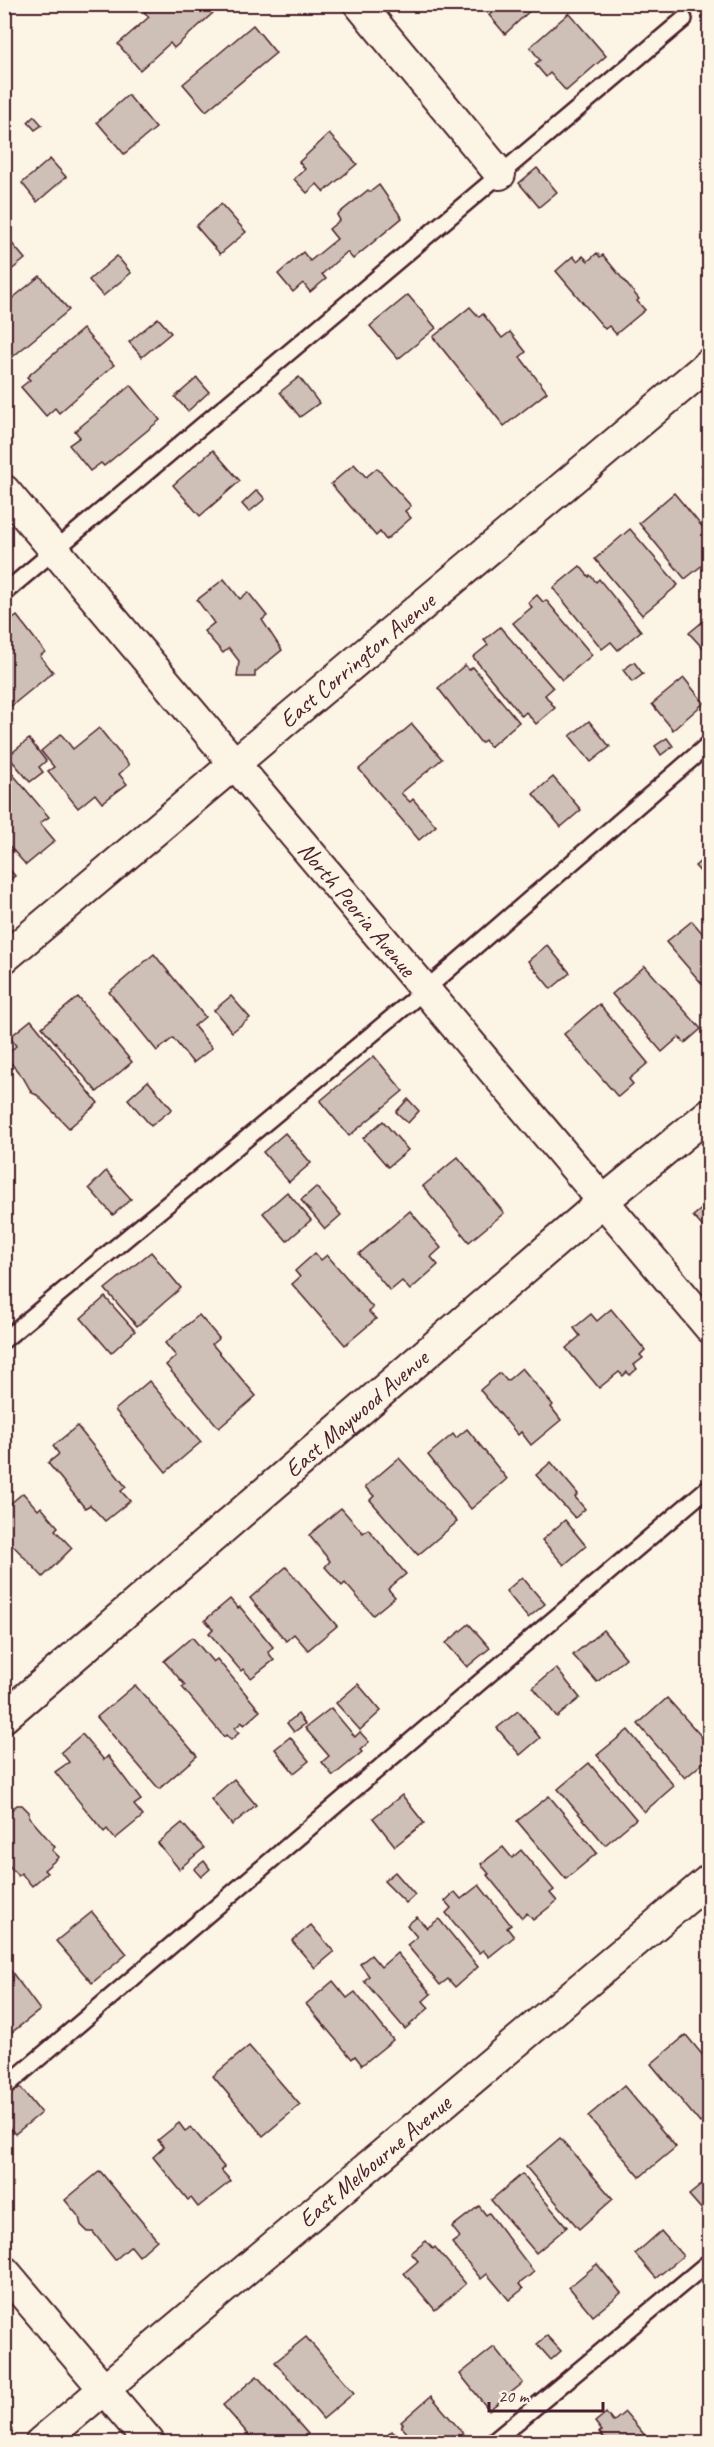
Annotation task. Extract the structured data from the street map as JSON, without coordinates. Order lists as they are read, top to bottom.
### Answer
{
  "streets": {
    "street": [
      "East Corrington Avenue",
      "North Peoria Avenue",
      "East Maywood Avenue",
      "East Melbourne Avenue"
    ]
  },
  "crossings": [
    ["East Corrington Avenue", "North Peoria Avenue"],
    ["North Peoria Avenue", "East Maywood Avenue"]
  ],
  "scale_bar": "20 m"
}
